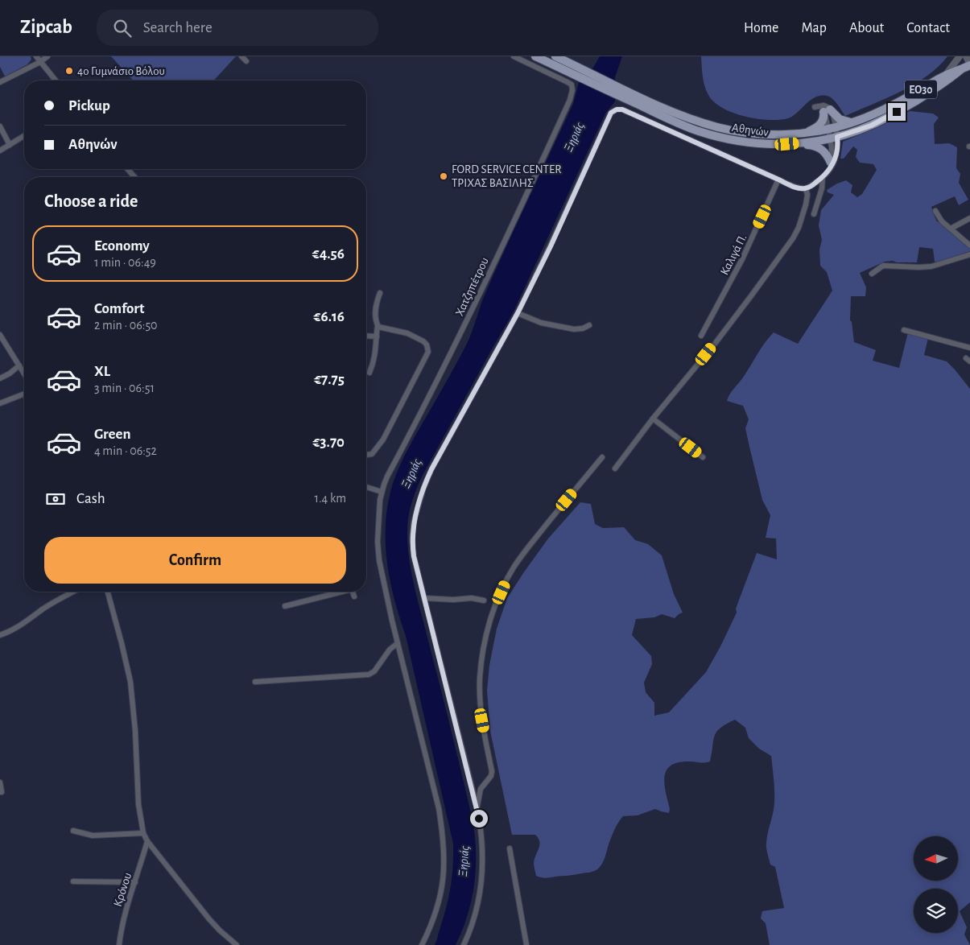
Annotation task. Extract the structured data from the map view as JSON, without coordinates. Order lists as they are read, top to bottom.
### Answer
{
  "streets": {
    "main road": ["ΕΟ30", "Αθηνών"],
    "street": ["Καλιγά Π.", "Χατζηπέτρου", "Κρόνου"]
  },
  "water": ["Ξηριάς"],
  "places": ["4ο Γυμνάσιο Βόλου", "FORD SERVICE CENTER ΤΡΙΧΑΣ ΒΑΣΙΛΗΣ"],
  "north": "left",
  "page": {
    "header": "Zipcab",
    "search": "Search here",
    "nav": [
      "Home",
      "Map",
      "About",
      "Contact"
    ],
    "banner": ["Pickup", "Αθηνών"],
    "heading": "Choose a ride",
    "list": [
      {
        "name": "Economy",
        "note": "1 min · 06:49",
        "value": "€4.56"
      },
      {
        "name": "Comfort",
        "note": "2 min · 06:50",
        "value": "€6.16"
      },
      {
        "name": "XL",
        "note": "3 min · 06:51",
        "value": "€7.75"
      },
      {
        "name": "Green",
        "note": "4 min · 06:52",
        "value": "€3.70"
      }
    ],
    "pay": ["Cash", "1.4 km"],
    "buttons": "Confirm"
  }
}
